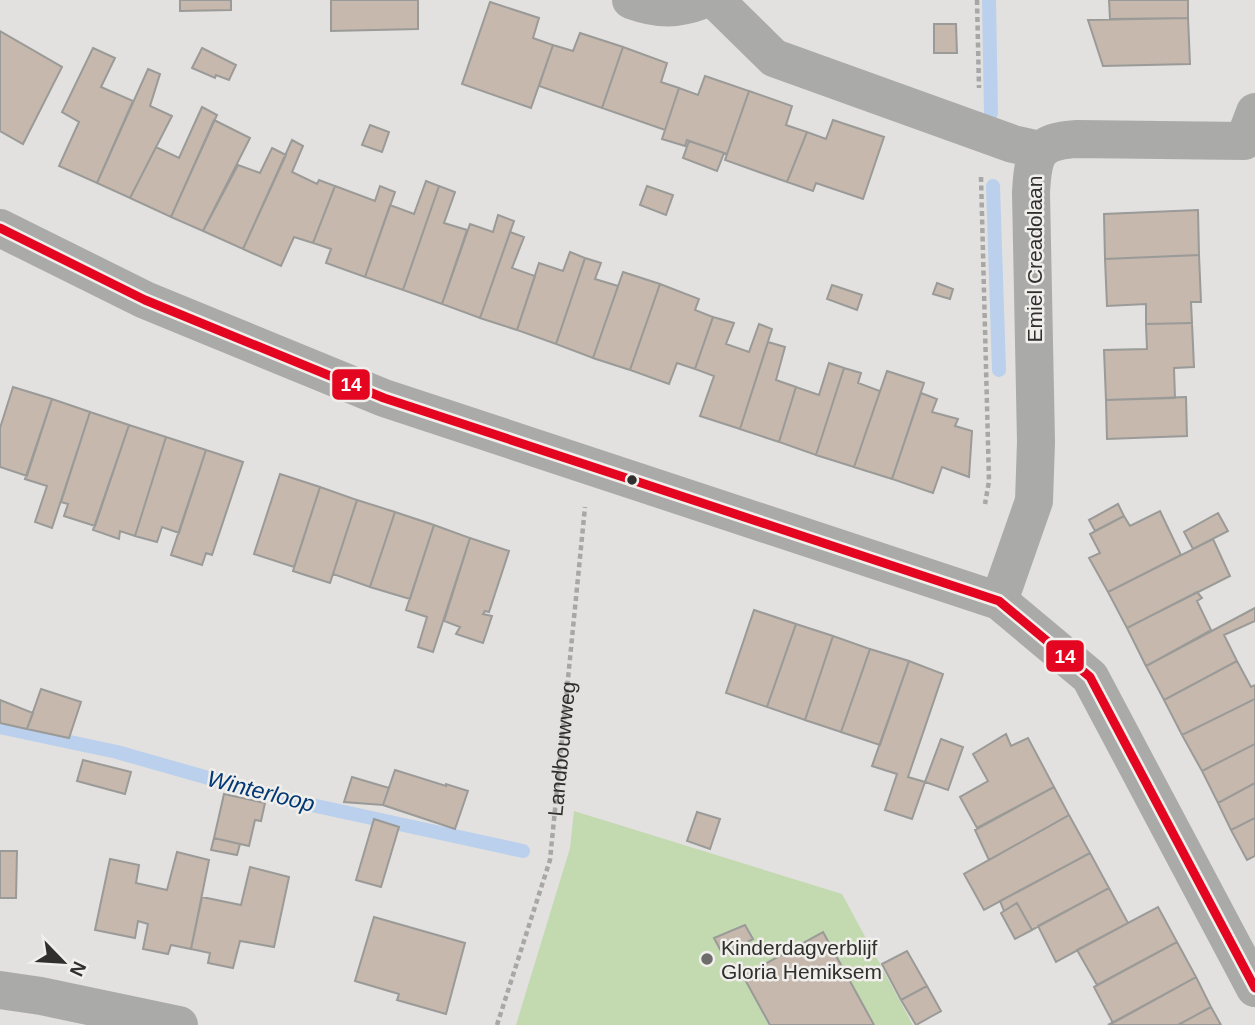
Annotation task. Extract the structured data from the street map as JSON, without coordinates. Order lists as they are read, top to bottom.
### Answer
{
  "streets": {
    "street": ["Emiel Creadolaan"],
    "path": ["Landbouwweg"]
  },
  "water": ["Winterloop"],
  "places": ["Kinderdagverblijf Gloria Hemiksem"],
  "lines": ["transit line 14"],
  "north": "bottom right"
}
